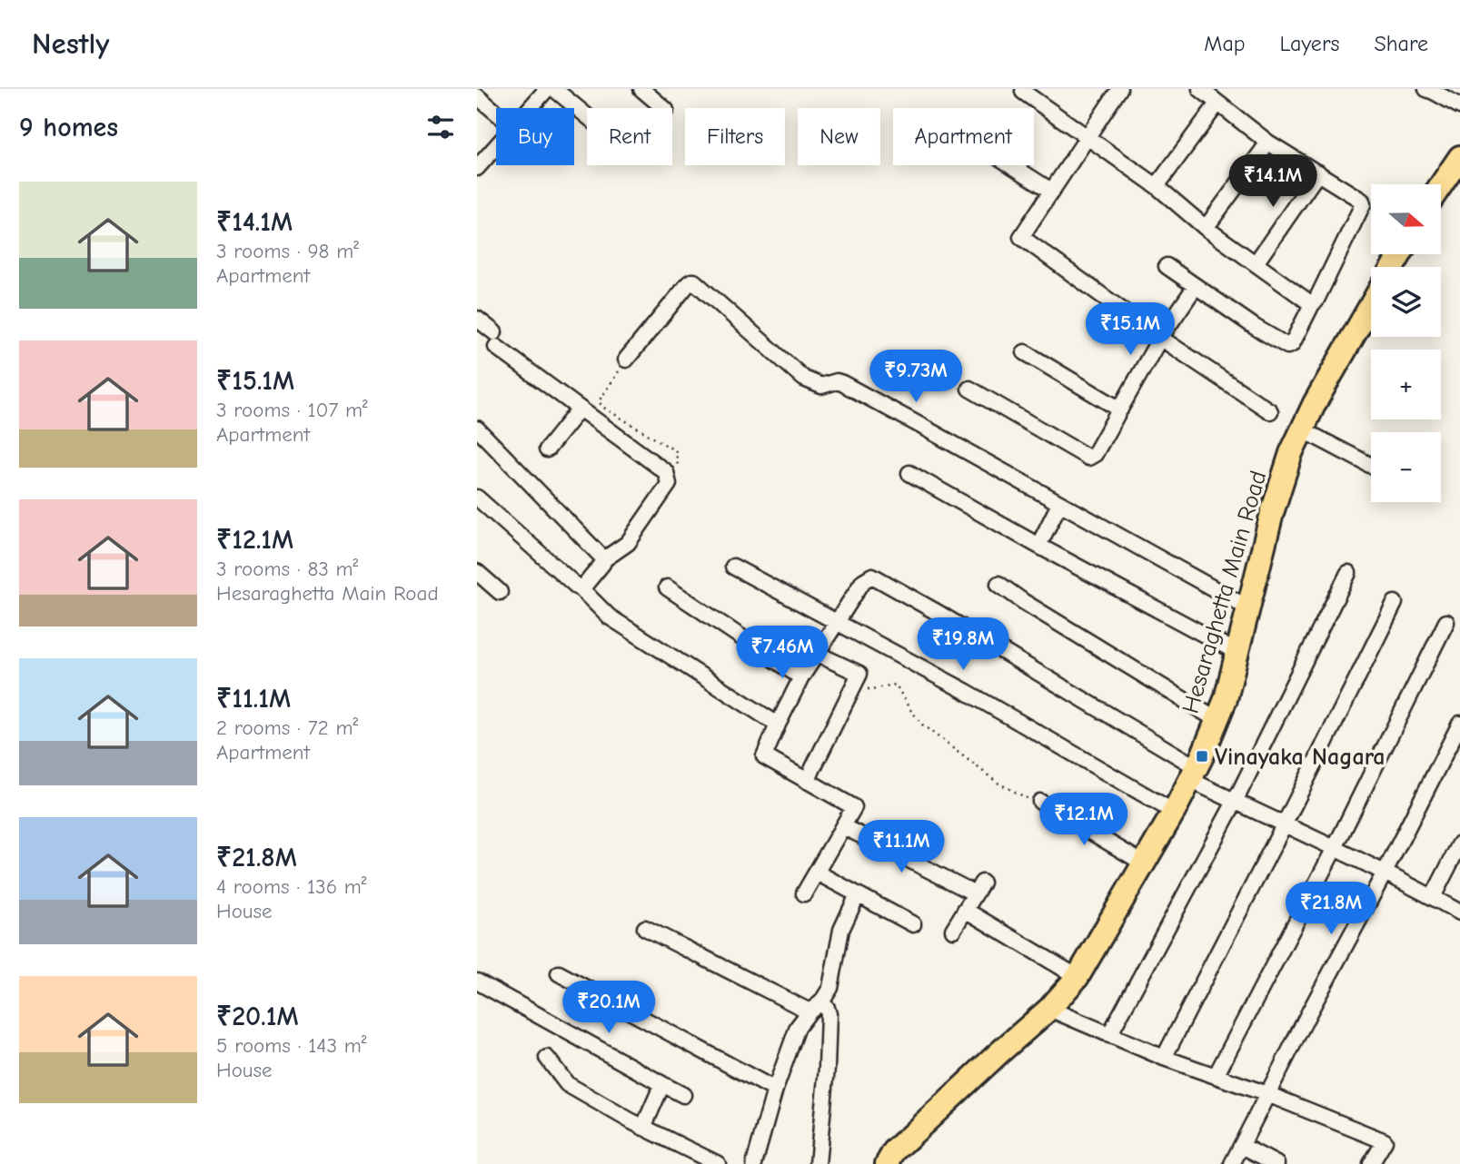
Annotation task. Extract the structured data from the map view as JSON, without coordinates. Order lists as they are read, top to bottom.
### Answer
{
  "streets": {
    "main road": ["Hesaraghetta Main Road"]
  },
  "places": {
    "transit": ["Vinayaka Nagara"]
  },
  "north": "right",
  "page": {
    "header": "Nestly",
    "nav": ["Map", "Layers", "Share"],
    "heading": "9 homes",
    "chip": [
      "Buy",
      "Rent",
      "Filters",
      "New",
      "Apartment"
    ],
    "price": [
      "₹14.1M",
      "₹15.1M",
      "₹9.73M",
      "₹19.8M",
      "₹7.46M",
      "₹12.1M",
      "₹11.1M",
      "₹21.8M",
      "₹20.1M"
    ],
    "list": [
      {
        "name": "₹14.1M",
        "note": "3 rooms · 98 m² · Apartment"
      },
      {
        "name": "₹15.1M",
        "note": "3 rooms · 107 m² · Apartment"
      },
      {
        "name": "₹12.1M",
        "note": "3 rooms · 83 m² · Hesaraghetta Main Road"
      },
      {
        "name": "₹11.1M",
        "note": "2 rooms · 72 m² · Apartment"
      },
      {
        "name": "₹21.8M",
        "note": "4 rooms · 136 m² · House"
      },
      {
        "name": "₹20.1M",
        "note": "5 rooms · 143 m² · House"
      }
    ],
    "map_buttons": ["+", "−"]
  }
}
